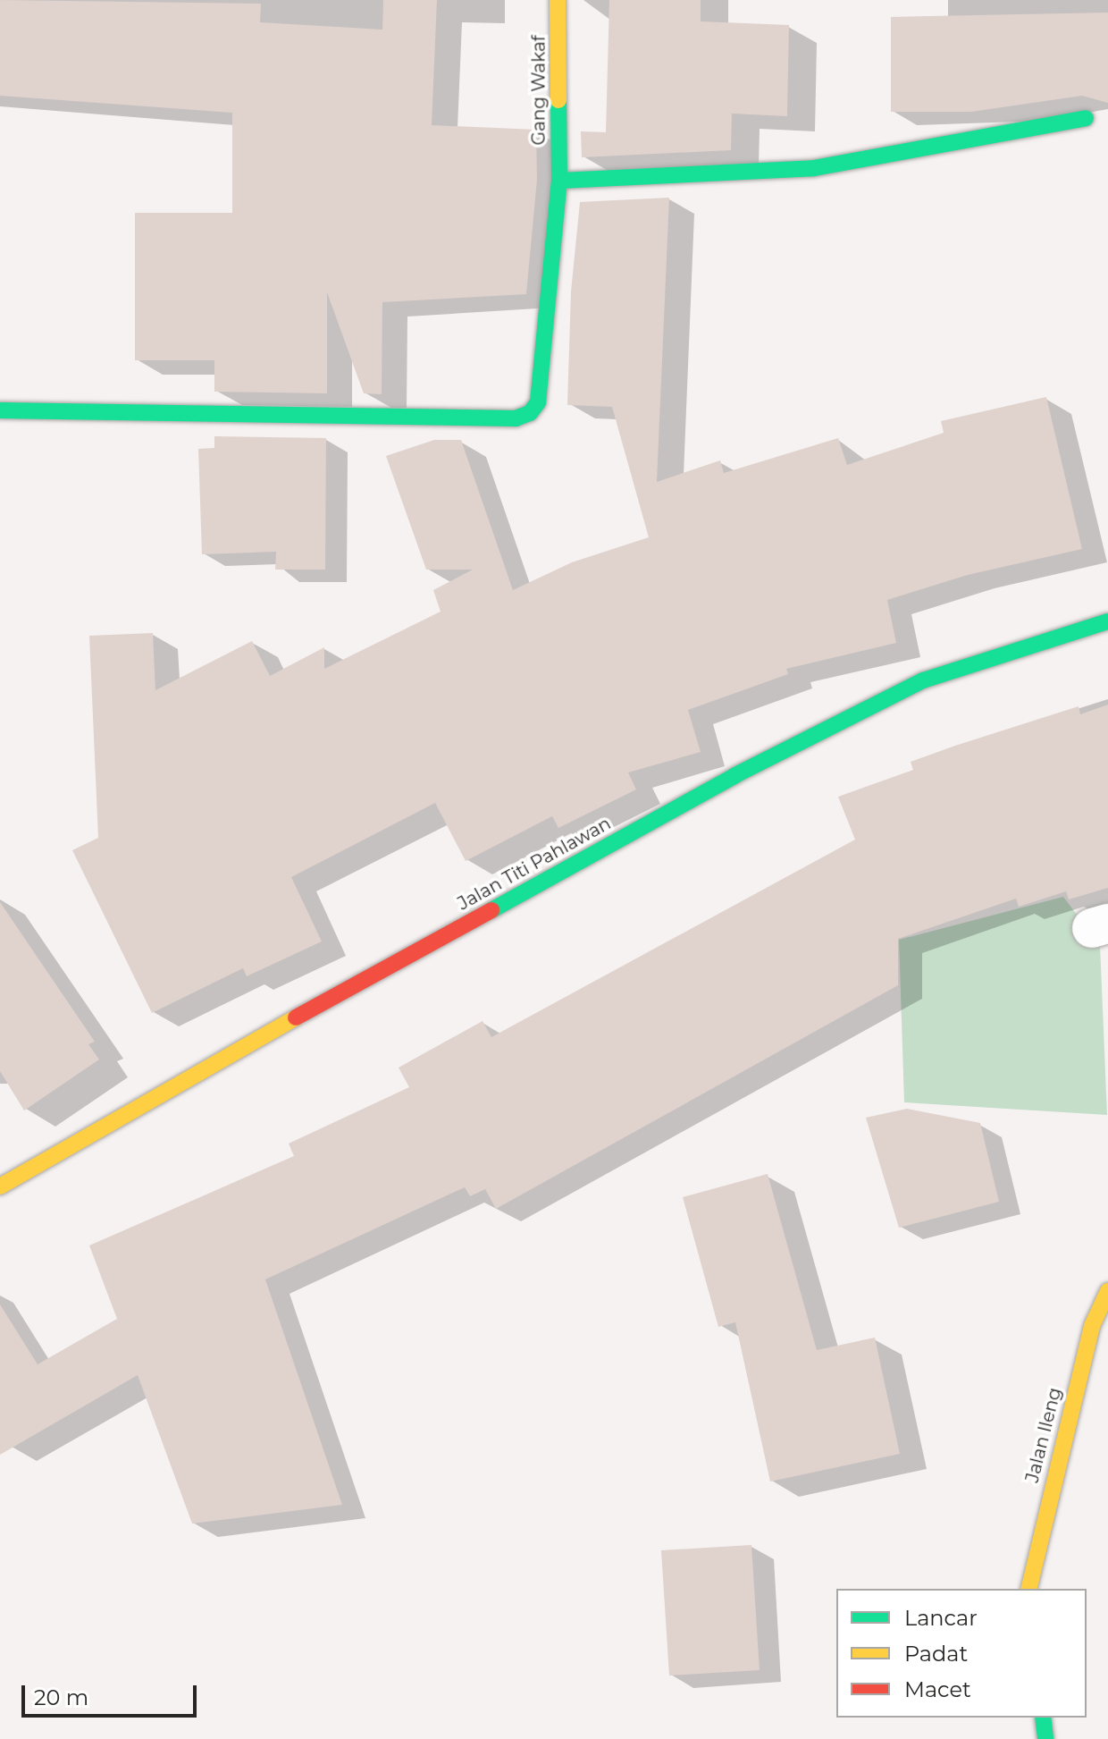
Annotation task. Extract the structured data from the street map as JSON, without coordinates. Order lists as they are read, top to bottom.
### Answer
{
  "streets": {
    "street": ["Gang Wakaf", "Jalan Titi Pahlawan", "Jalan Ileng"]
  },
  "legend": ["Lancar", "Padat", "Macet"],
  "scale_bar": "20 m"
}
